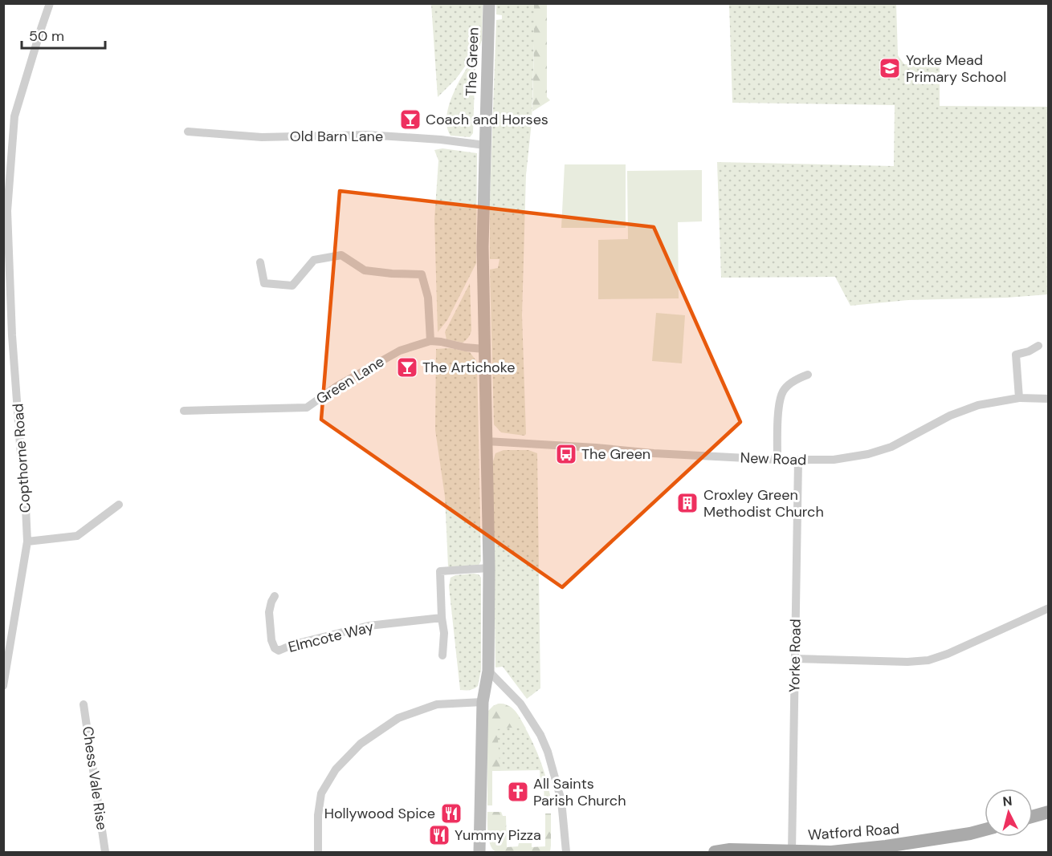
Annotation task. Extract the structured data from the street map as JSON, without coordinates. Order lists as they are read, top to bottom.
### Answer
{
  "streets": {
    "main road": ["Watford Road"],
    "street": [
      "The Green",
      "Old Barn Lane",
      "Green Lane",
      "Copthorne Road",
      "New Road",
      "Elmcote Way",
      "Yorke Road",
      "Chess Vale Rise"
    ]
  },
  "crossings": [
    ["The Green", "Old Barn Lane"],
    ["The Green", "Green Lane"],
    ["The Green", "New Road"],
    ["New Road", "Yorke Road"],
    ["Yorke Road", "Watford Road"]
  ],
  "places": {
    "school or university": ["Yorke Mead Primary School"],
    "bar": ["Coach and Horses", "The Artichoke"],
    "bus stop": ["The Green"],
    "building": ["Croxley Green Methodist Church"],
    "church": ["All Saints Parish Church"],
    "restaurant": ["Hollywood Spice", "Yummy Pizza"]
  },
  "scale_bar": "50 m",
  "north": "top"
}
